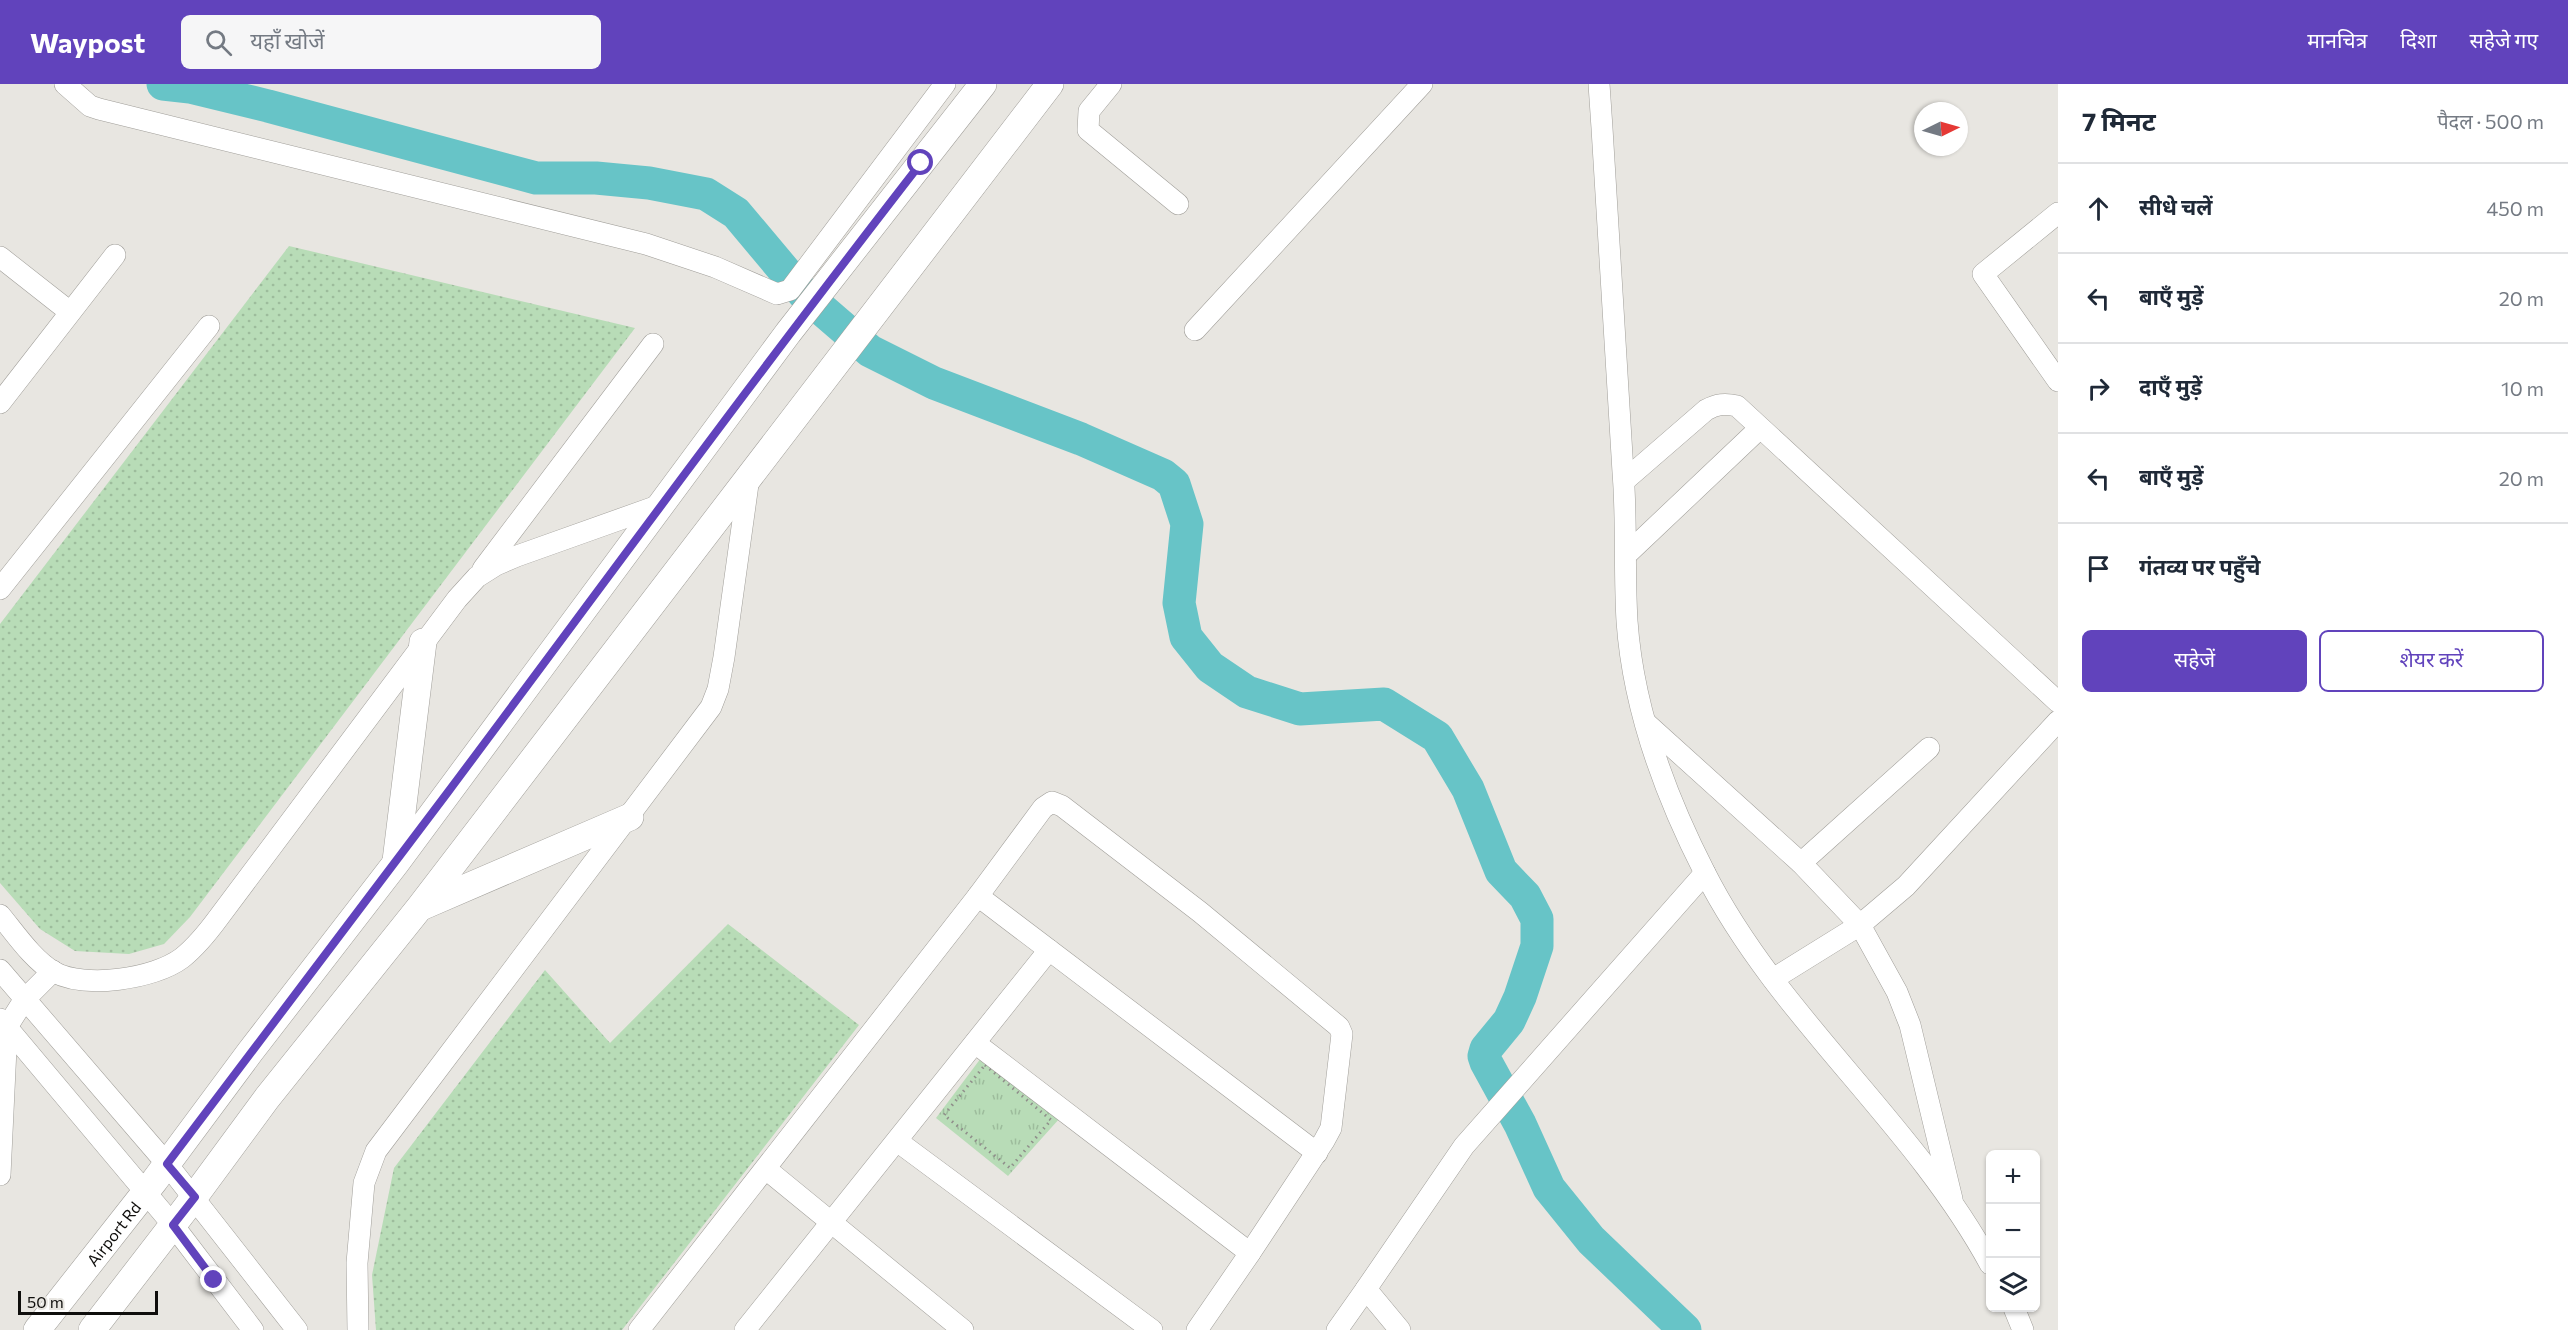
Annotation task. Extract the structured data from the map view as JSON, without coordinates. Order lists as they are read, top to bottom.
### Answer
{
  "streets": {
    "main road": ["Airport Rd"]
  },
  "scale_bar": "50 m",
  "north": "right",
  "page": {
    "header": "Waypost",
    "search": "यहाँ खोजें",
    "nav": ["मानचित्र", "दिशा", "सहेजे गए"],
    "heading": ["7 मिनट", "पैदल · 500 m"],
    "list": [
      ["सीधे चलें", "450 m"],
      ["बाएँ मुड़ें", "20 m"],
      ["दाएँ मुड़ें", "10 m"],
      ["बाएँ मुड़ें", "20 m"],
      "गंतव्य पर पहुँचे"
    ],
    "buttons": ["सहेजें", "शेयर करें"],
    "map_buttons": ["+", "−"],
    "scale": "50 m"
  }
}
